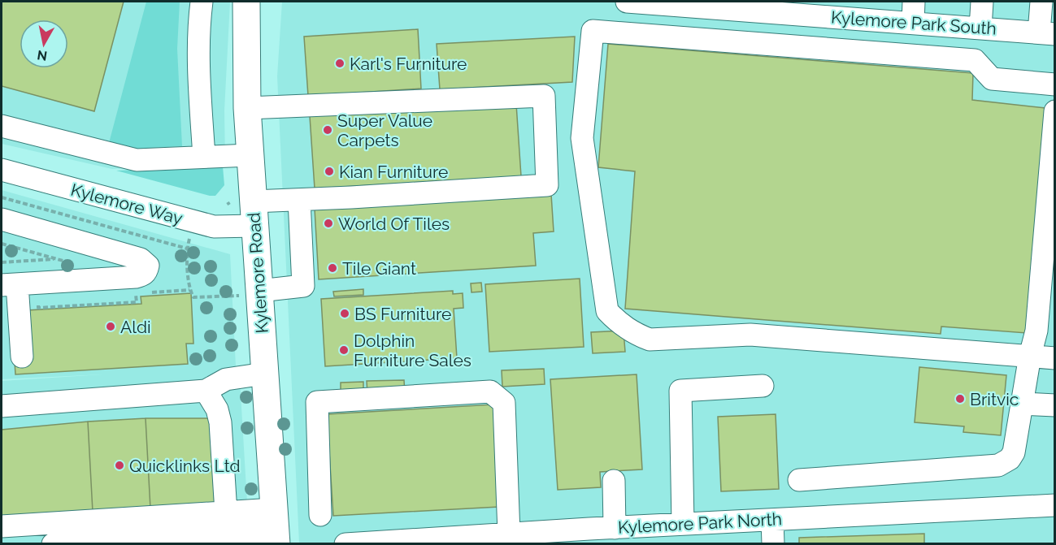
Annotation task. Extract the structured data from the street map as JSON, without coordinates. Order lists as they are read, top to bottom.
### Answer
{
  "streets": {
    "main road": ["Kylemore Road"],
    "street": ["Kylemore Park South", "Kylemore Way", "Kylemore Park North"]
  },
  "crossings": [
    ["Kylemore Way", "Kylemore Road"]
  ],
  "places": [
    "Karl's Furniture",
    "Super Value Carpets",
    "Kian Furniture",
    "World Of Tiles",
    "Tile Giant",
    "BS Furniture",
    "Aldi",
    "Dolphin Furniture Sales",
    "Britvic",
    "Quicklinks Ltd"
  ],
  "north": "bottom"
}
